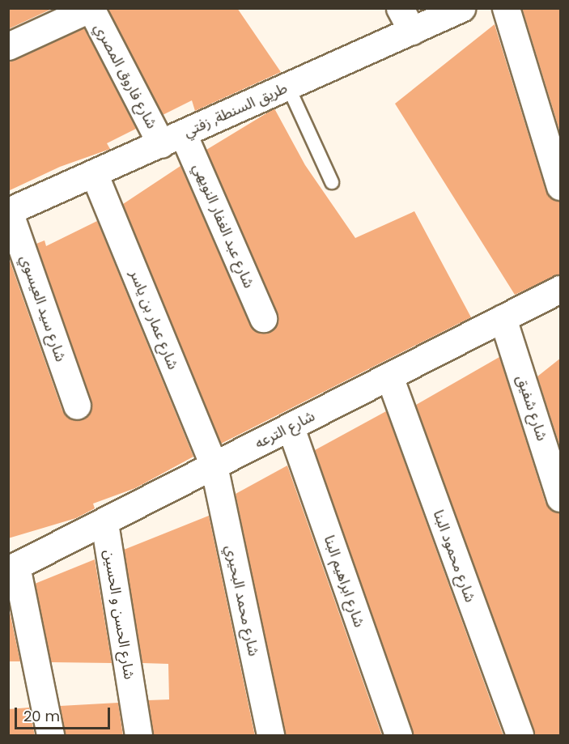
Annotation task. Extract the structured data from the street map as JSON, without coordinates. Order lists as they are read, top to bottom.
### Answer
{
  "streets": {
    "street": [
      "شارع فاروق المصري",
      "طريق السنطة, زفتي",
      "شارع عبد الغفار النويهي",
      "شارع سيد العيسوي",
      "شارع عمار بن ياسر",
      "شارع شفيق",
      "شارع الترعه",
      "شارع محمود البنا",
      "شارع ابراهيم البنا",
      "شارع محمد البحيري",
      "شارع الحسن و الحسين"
    ]
  },
  "crossings": [
    ["شارع فاروق المصري", "طريق السنطة, زفتي"],
    ["شارع فاروق المصري", "شارع عبد الغفار النويهي"],
    ["طريق السنطة, زفتي", "شارع عبد الغفار النويهي"],
    ["طريق السنطة, زفتي", "شارع سيد العيسوي"],
    ["طريق السنطة, زفتي", "شارع عمار بن ياسر"],
    ["شارع عمار بن ياسر", "شارع الترعه"],
    ["شارع عمار بن ياسر", "شارع محمد البحيري"],
    ["شارع شفيق", "شارع الترعه"],
    ["شارع الترعه", "شارع محمود البنا"],
    ["شارع الترعه", "شارع ابراهيم البنا"],
    ["شارع الترعه", "شارع محمد البحيري"],
    ["شارع الترعه", "شارع الحسن و الحسين"]
  ],
  "scale_bar": "20 m"
}
